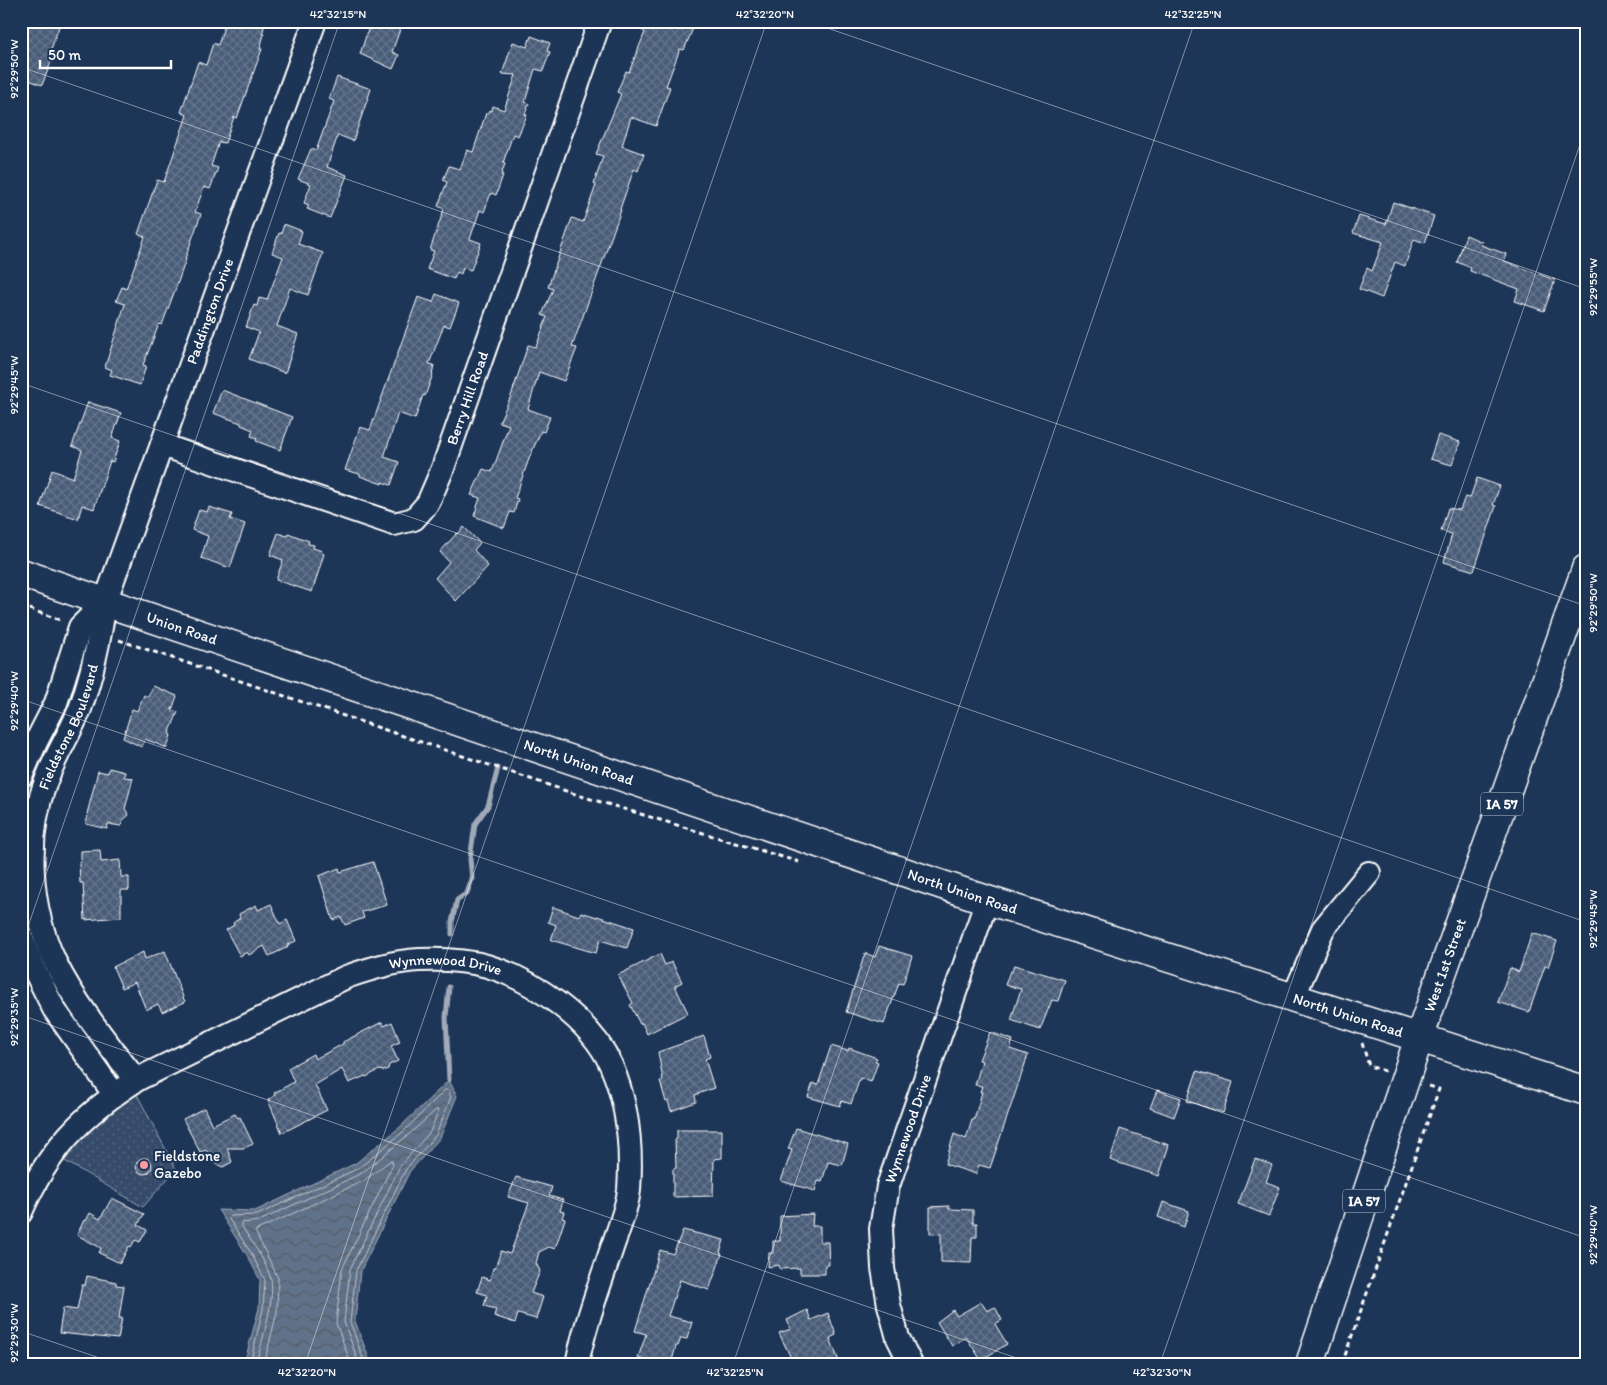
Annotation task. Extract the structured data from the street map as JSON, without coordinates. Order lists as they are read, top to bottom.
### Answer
{
  "streets": {
    "main road": [
      "Union Road",
      "North Union Road",
      "IA 57",
      "West 1st Street"
    ],
    "street": [
      "Paddington Drive",
      "Berry Hill Road",
      "Fieldstone Boulevard",
      "Wynnewood Drive"
    ]
  },
  "crossings": [
    ["Paddington Drive", "Berry Hill Road"],
    ["Paddington Drive", "Union Road"],
    ["Paddington Drive", "Fieldstone Boulevard"],
    ["Union Road", "Fieldstone Boulevard"],
    ["Union Road", "North Union Road"],
    ["Fieldstone Boulevard", "Wynnewood Drive"],
    ["North Union Road", "West 1st Street"],
    ["North Union Road", "Wynnewood Drive"]
  ],
  "places": ["Fieldstone Gazebo"],
  "scale_bar": "50 m",
  "coordinates": [
    "42°32'15\"N",
    "42°32'20\"N",
    "42°32'25\"N",
    "92°29'50\"W",
    "92°29'55\"W",
    "92°29'45\"W",
    "92°29'40\"W",
    "92°29'35\"W",
    "92°29'30\"W",
    "42°32'30\"N"
  ]
}
